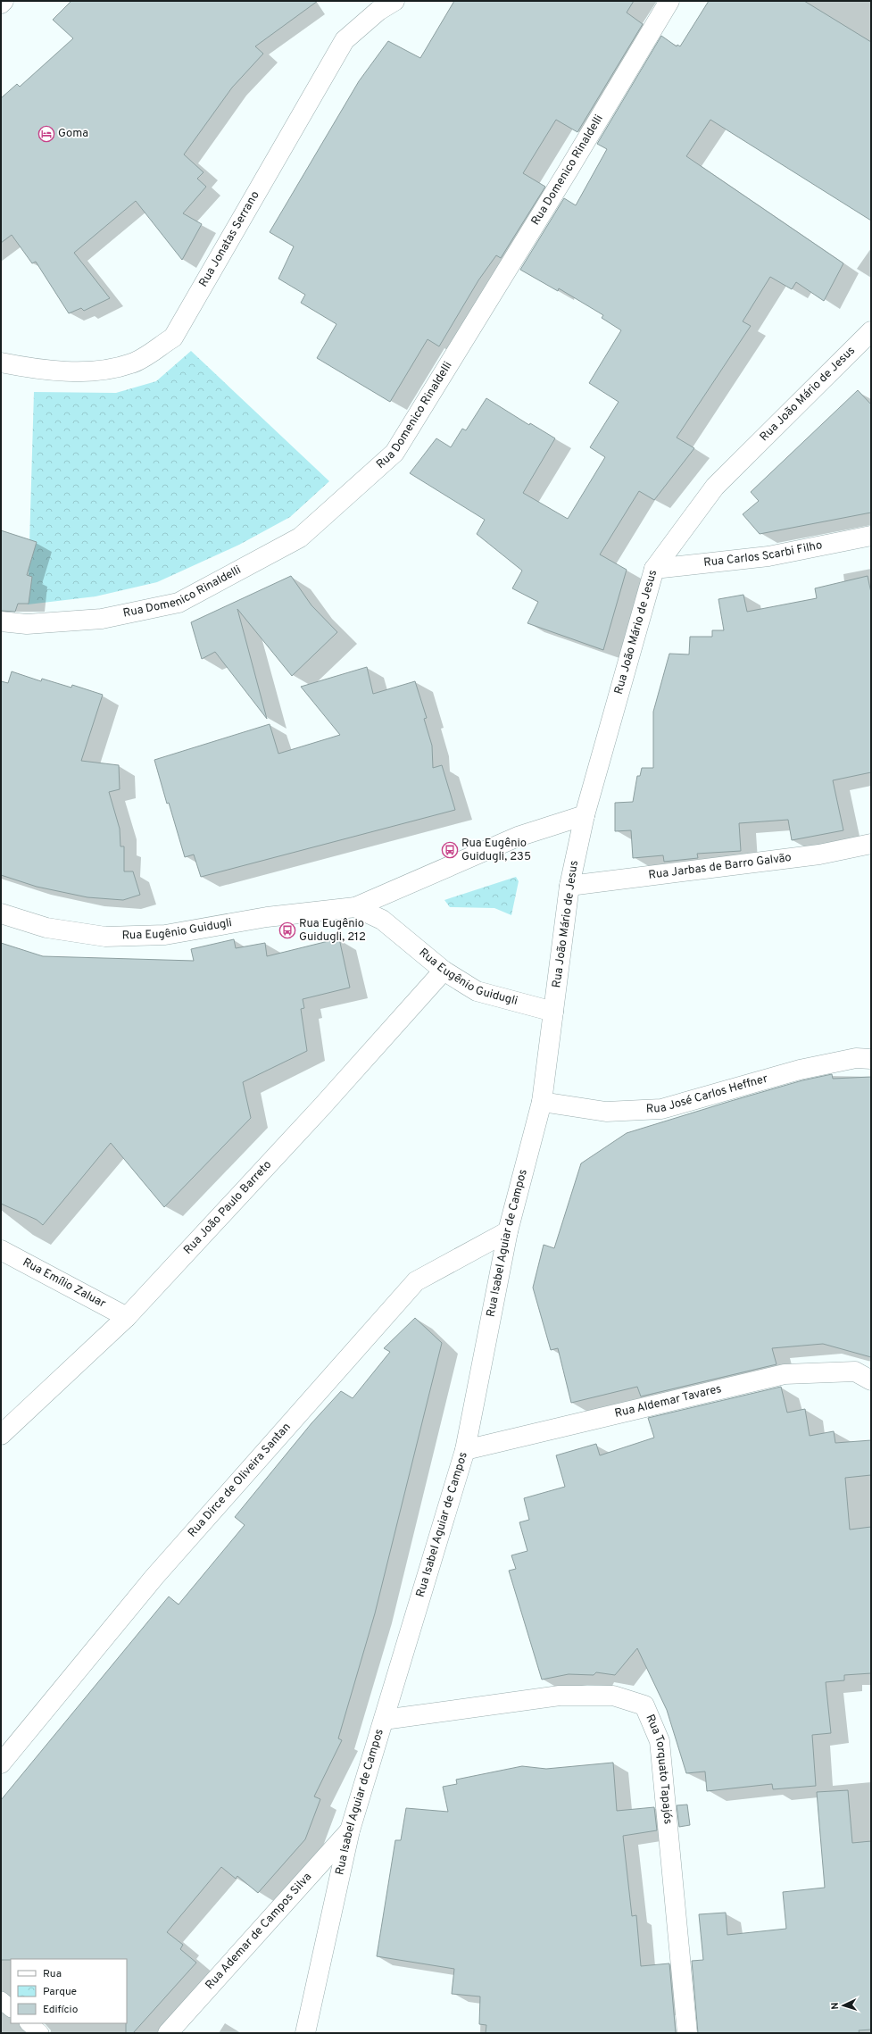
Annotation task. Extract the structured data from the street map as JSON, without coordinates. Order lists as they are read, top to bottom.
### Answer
{
  "streets": {
    "street": [
      "Rua Domenico Rinaldelli",
      "Rua Jonatas Serrano",
      "Rua João Mário de Jesus",
      "Rua Carlos Scarbi Filho",
      "Rua Jarbas de Barro Galvão",
      "Rua Eugênio Guidugli",
      "Rua José Carlos Heffner",
      "Rua João Paulo Barreto",
      "Rua Isabel Aguiar de Campos",
      "Rua Emílio Zaluar",
      "Rua Aldemar Tavares",
      "Rua Dirce de Oliveira Santan",
      "Rua Torquato Tapajós",
      "Rua Ademar de Campos Silva"
    ]
  },
  "crossings": [
    ["Rua João Mário de Jesus", "Rua Carlos Scarbi Filho"],
    ["Rua João Mário de Jesus", "Rua Jarbas de Barro Galvão"],
    ["Rua João Mário de Jesus", "Rua Eugênio Guidugli"],
    ["Rua João Mário de Jesus", "Rua Isabel Aguiar de Campos"],
    ["Rua Eugênio Guidugli", "Rua João Paulo Barreto"],
    ["Rua Eugênio Guidugli", "Rua Isabel Aguiar de Campos"],
    ["Rua José Carlos Heffner", "Rua Isabel Aguiar de Campos"],
    ["Rua João Paulo Barreto", "Rua Emílio Zaluar"],
    ["Rua Isabel Aguiar de Campos", "Rua Aldemar Tavares"],
    ["Rua Isabel Aguiar de Campos", "Rua Dirce de Oliveira Santan"],
    ["Rua Isabel Aguiar de Campos", "Rua Torquato Tapajós"],
    ["Rua Isabel Aguiar de Campos", "Rua Ademar de Campos Silva"]
  ],
  "places": {
    "hotel": ["Goma"],
    "bus stop": ["Rua Eugênio Guidugli, 235", "Rua Eugênio Guidugli, 212"]
  },
  "legend": ["Rua", "Parque", "Edifício"],
  "north": "left"
}
